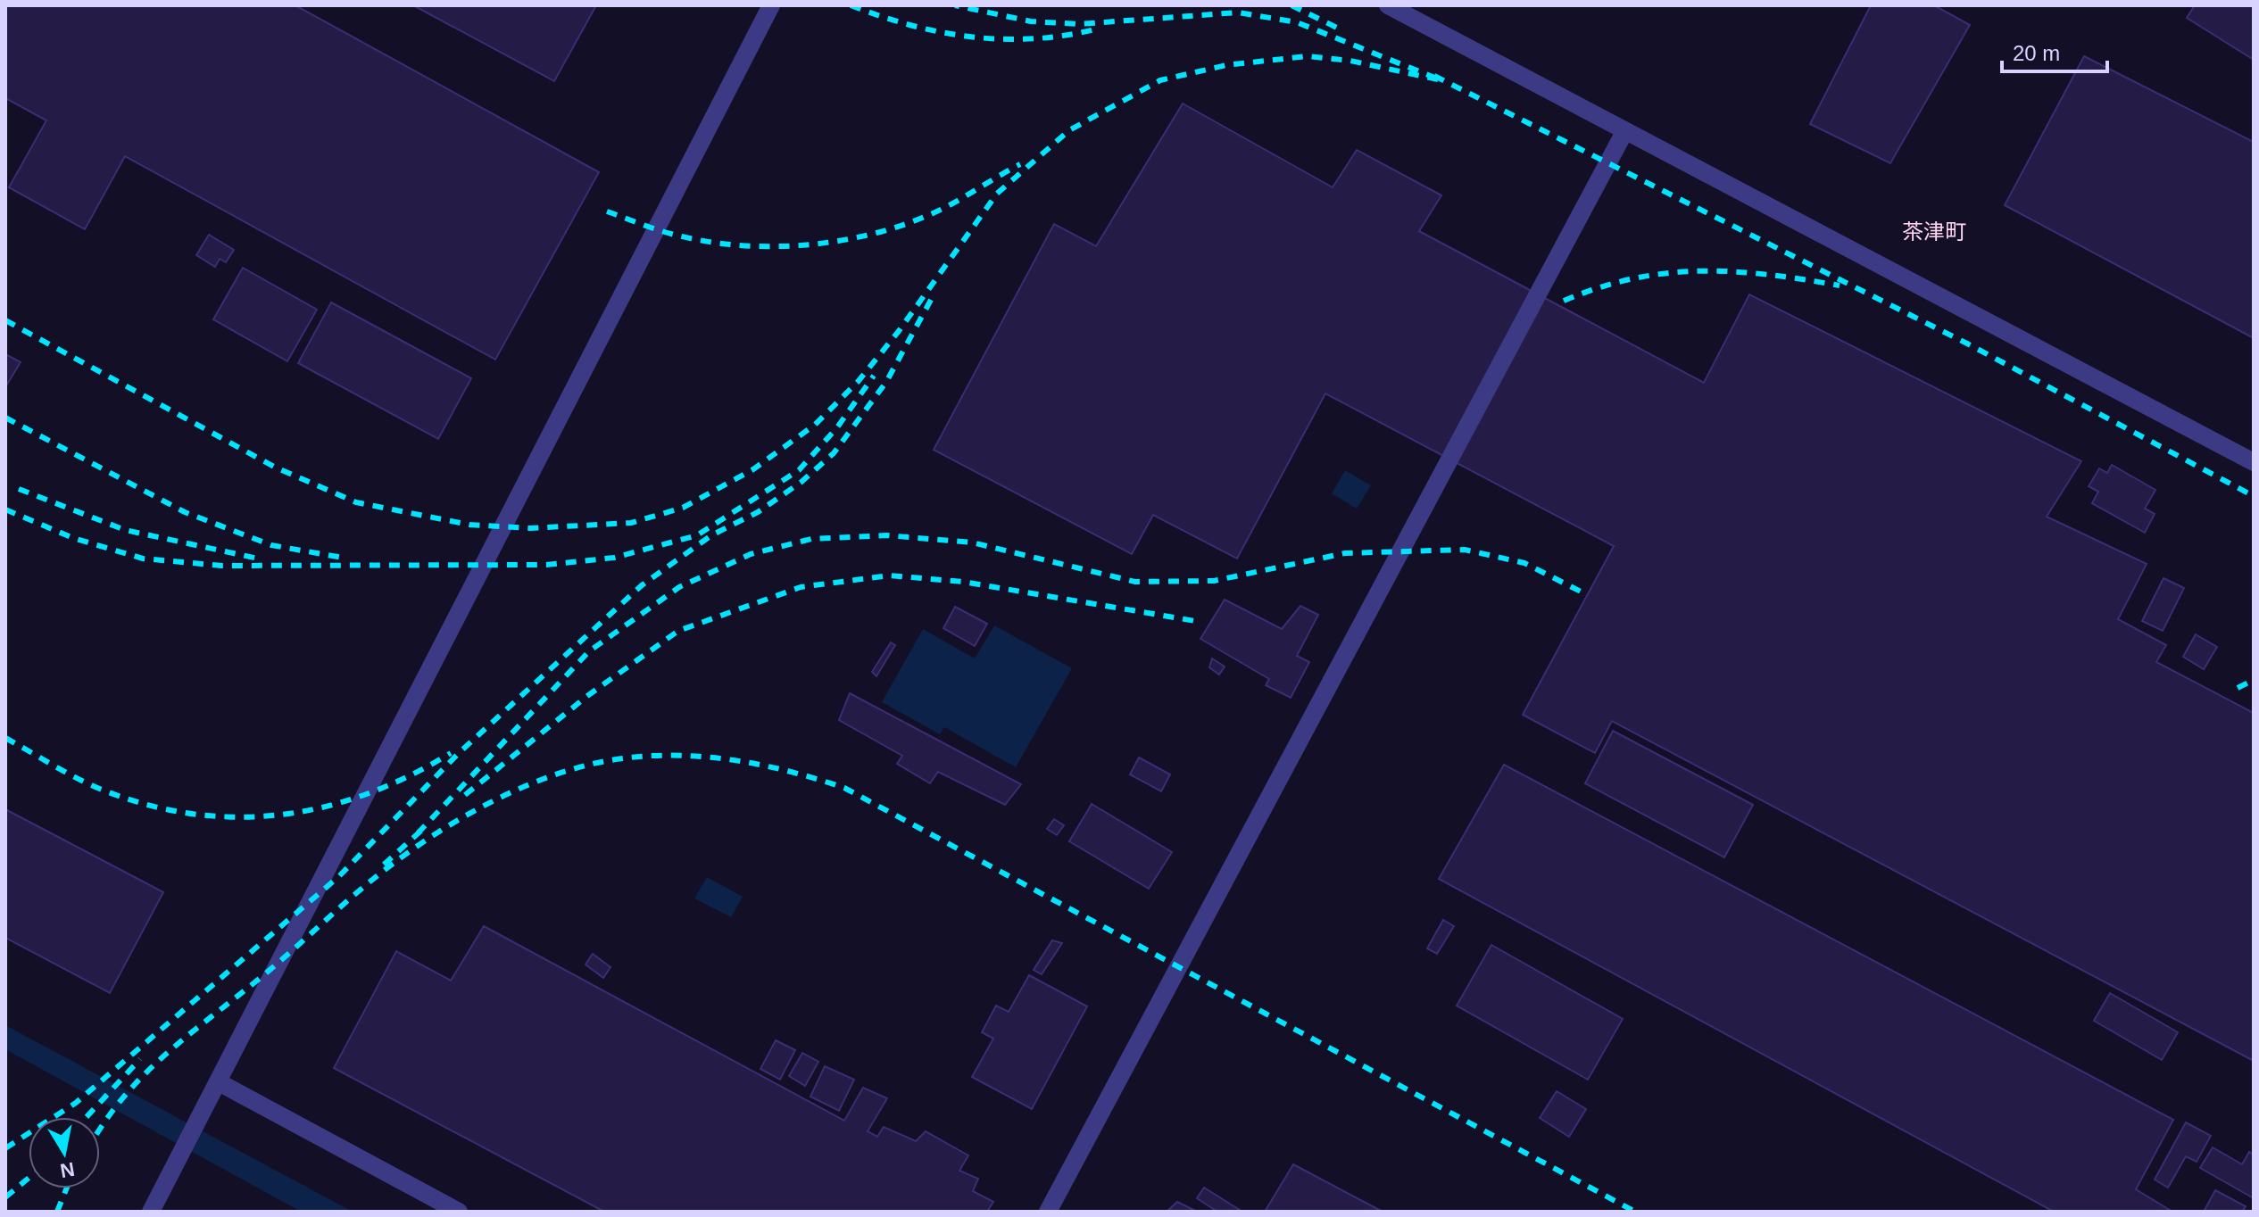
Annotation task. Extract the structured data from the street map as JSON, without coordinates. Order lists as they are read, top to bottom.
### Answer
{
  "districts": ["茶津町"],
  "scale_bar": "20 m",
  "north": "bottom"
}
